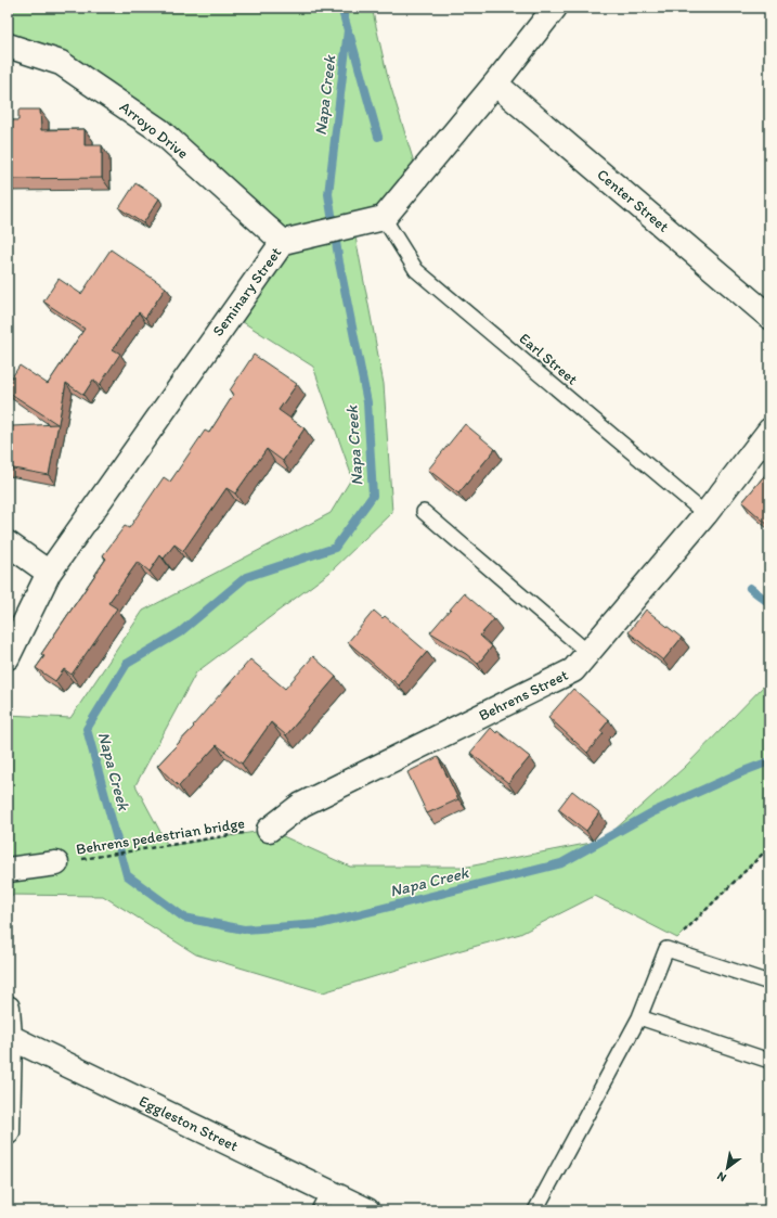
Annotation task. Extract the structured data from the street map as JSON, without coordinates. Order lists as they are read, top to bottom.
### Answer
{
  "streets": {
    "street": [
      "Arroyo Drive",
      "Center Street",
      "Seminary Street",
      "Behrens Street",
      "Eggleston Street"
    ],
    "lane": ["Earl Street"],
    "path": ["Behrens pedestrian bridge"]
  },
  "crossings": [
    ["Arroyo Drive", "Seminary Street"],
    ["Seminary Street", "Earl Street"],
    ["Earl Street", "Behrens Street"],
    ["Behrens Street", "Behrens pedestrian bridge"]
  ],
  "water": ["Napa Creek"],
  "north": "bottom left"
}
